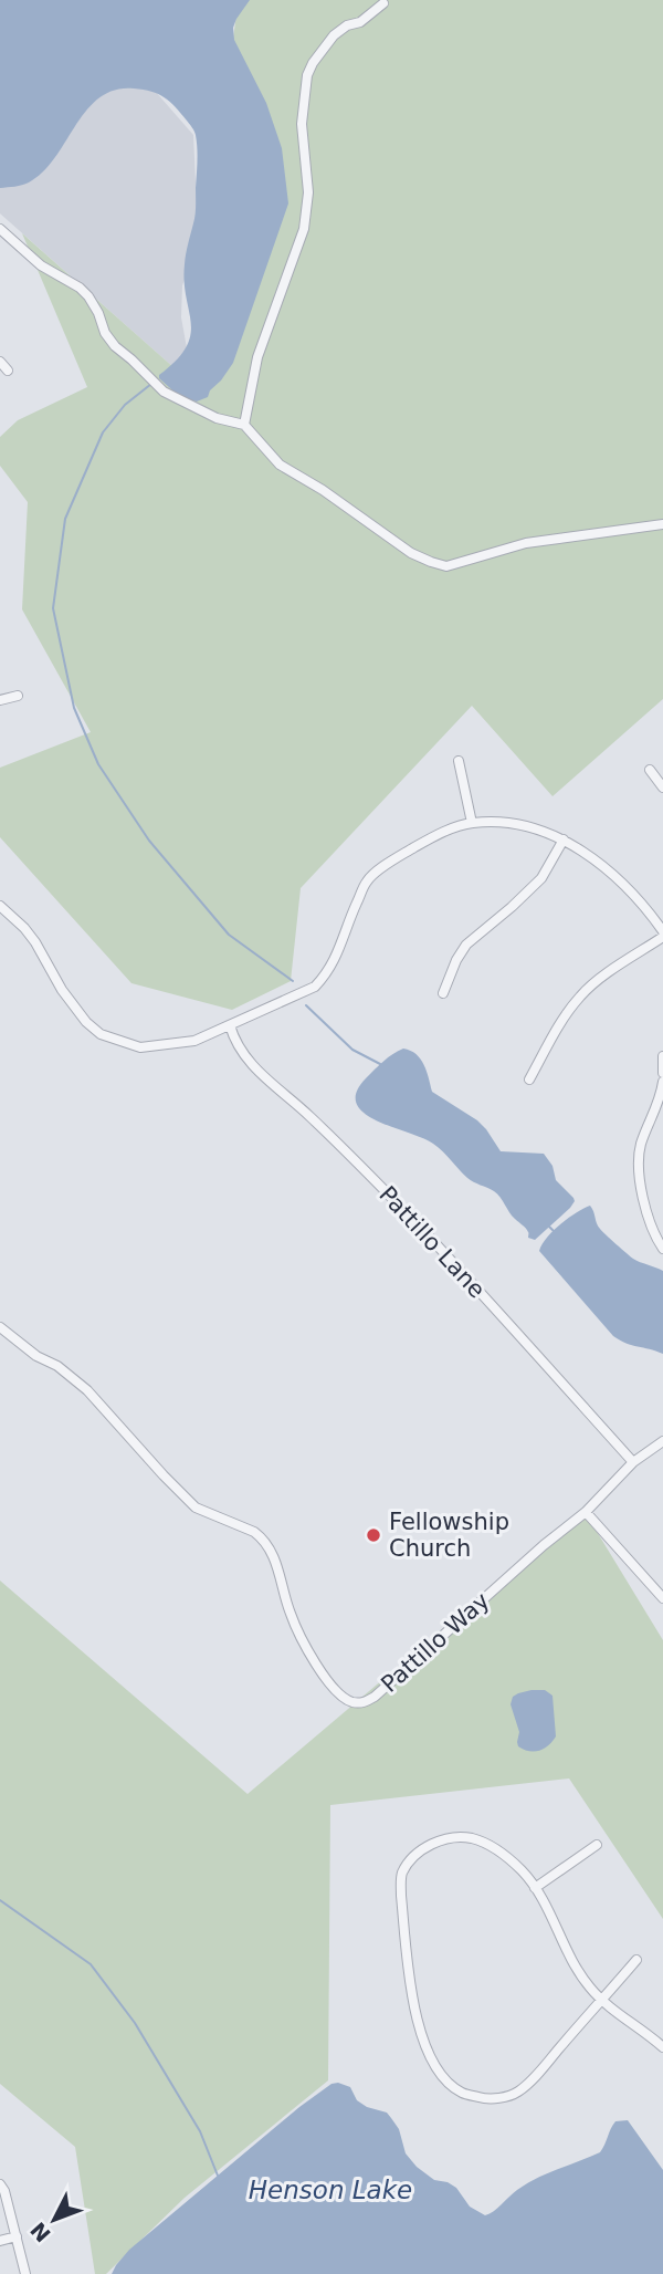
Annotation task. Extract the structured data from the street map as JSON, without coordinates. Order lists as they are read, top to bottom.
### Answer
{
  "streets": {
    "street": ["Pattillo Lane", "Pattillo Way"]
  },
  "water": ["Henson Lake"],
  "places": ["Fellowship Church"],
  "north": "bottom left"
}
